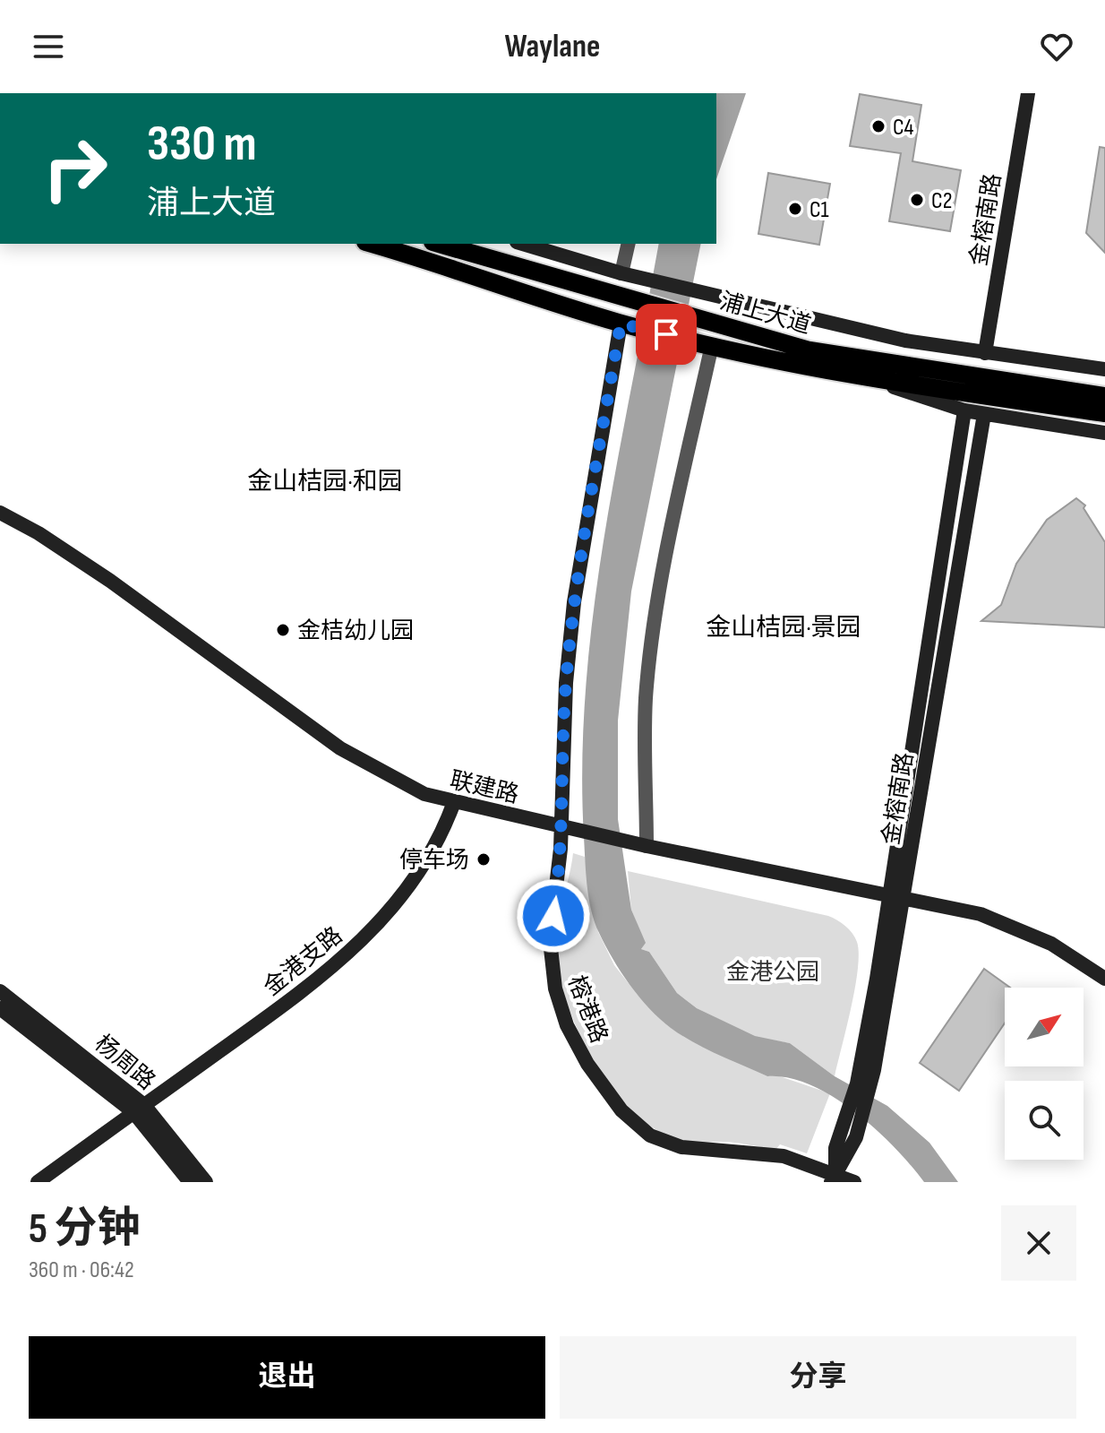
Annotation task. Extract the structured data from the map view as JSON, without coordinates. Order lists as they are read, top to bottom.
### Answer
{
  "streets": {
    "main road": [
      "金榕南路",
      "浦上大道",
      "联建路",
      "金港支路",
      "榕港路",
      "杨周路"
    ]
  },
  "crossings": [
    ["金榕南路", "浦上大道"],
    ["金榕南路", "联建路"],
    ["金榕南路", "榕港路"],
    ["浦上大道", "榕港路"],
    ["联建路", "金港支路"],
    ["联建路", "榕港路"],
    ["金港支路", "杨周路"]
  ],
  "districts": ["金山桔园·和园", "金山桔园·景园"],
  "parks": ["金港公园"],
  "places": [
    "C4",
    "C2",
    "C1",
    "金桔幼儿园",
    "停车场"
  ],
  "north": "top right",
  "page": {
    "header": "Waylane",
    "turn": ["330 m", "浦上大道"],
    "heading": ["5 分钟", "360 m · 06:42"],
    "buttons": ["退出", "分享"]
  }
}
